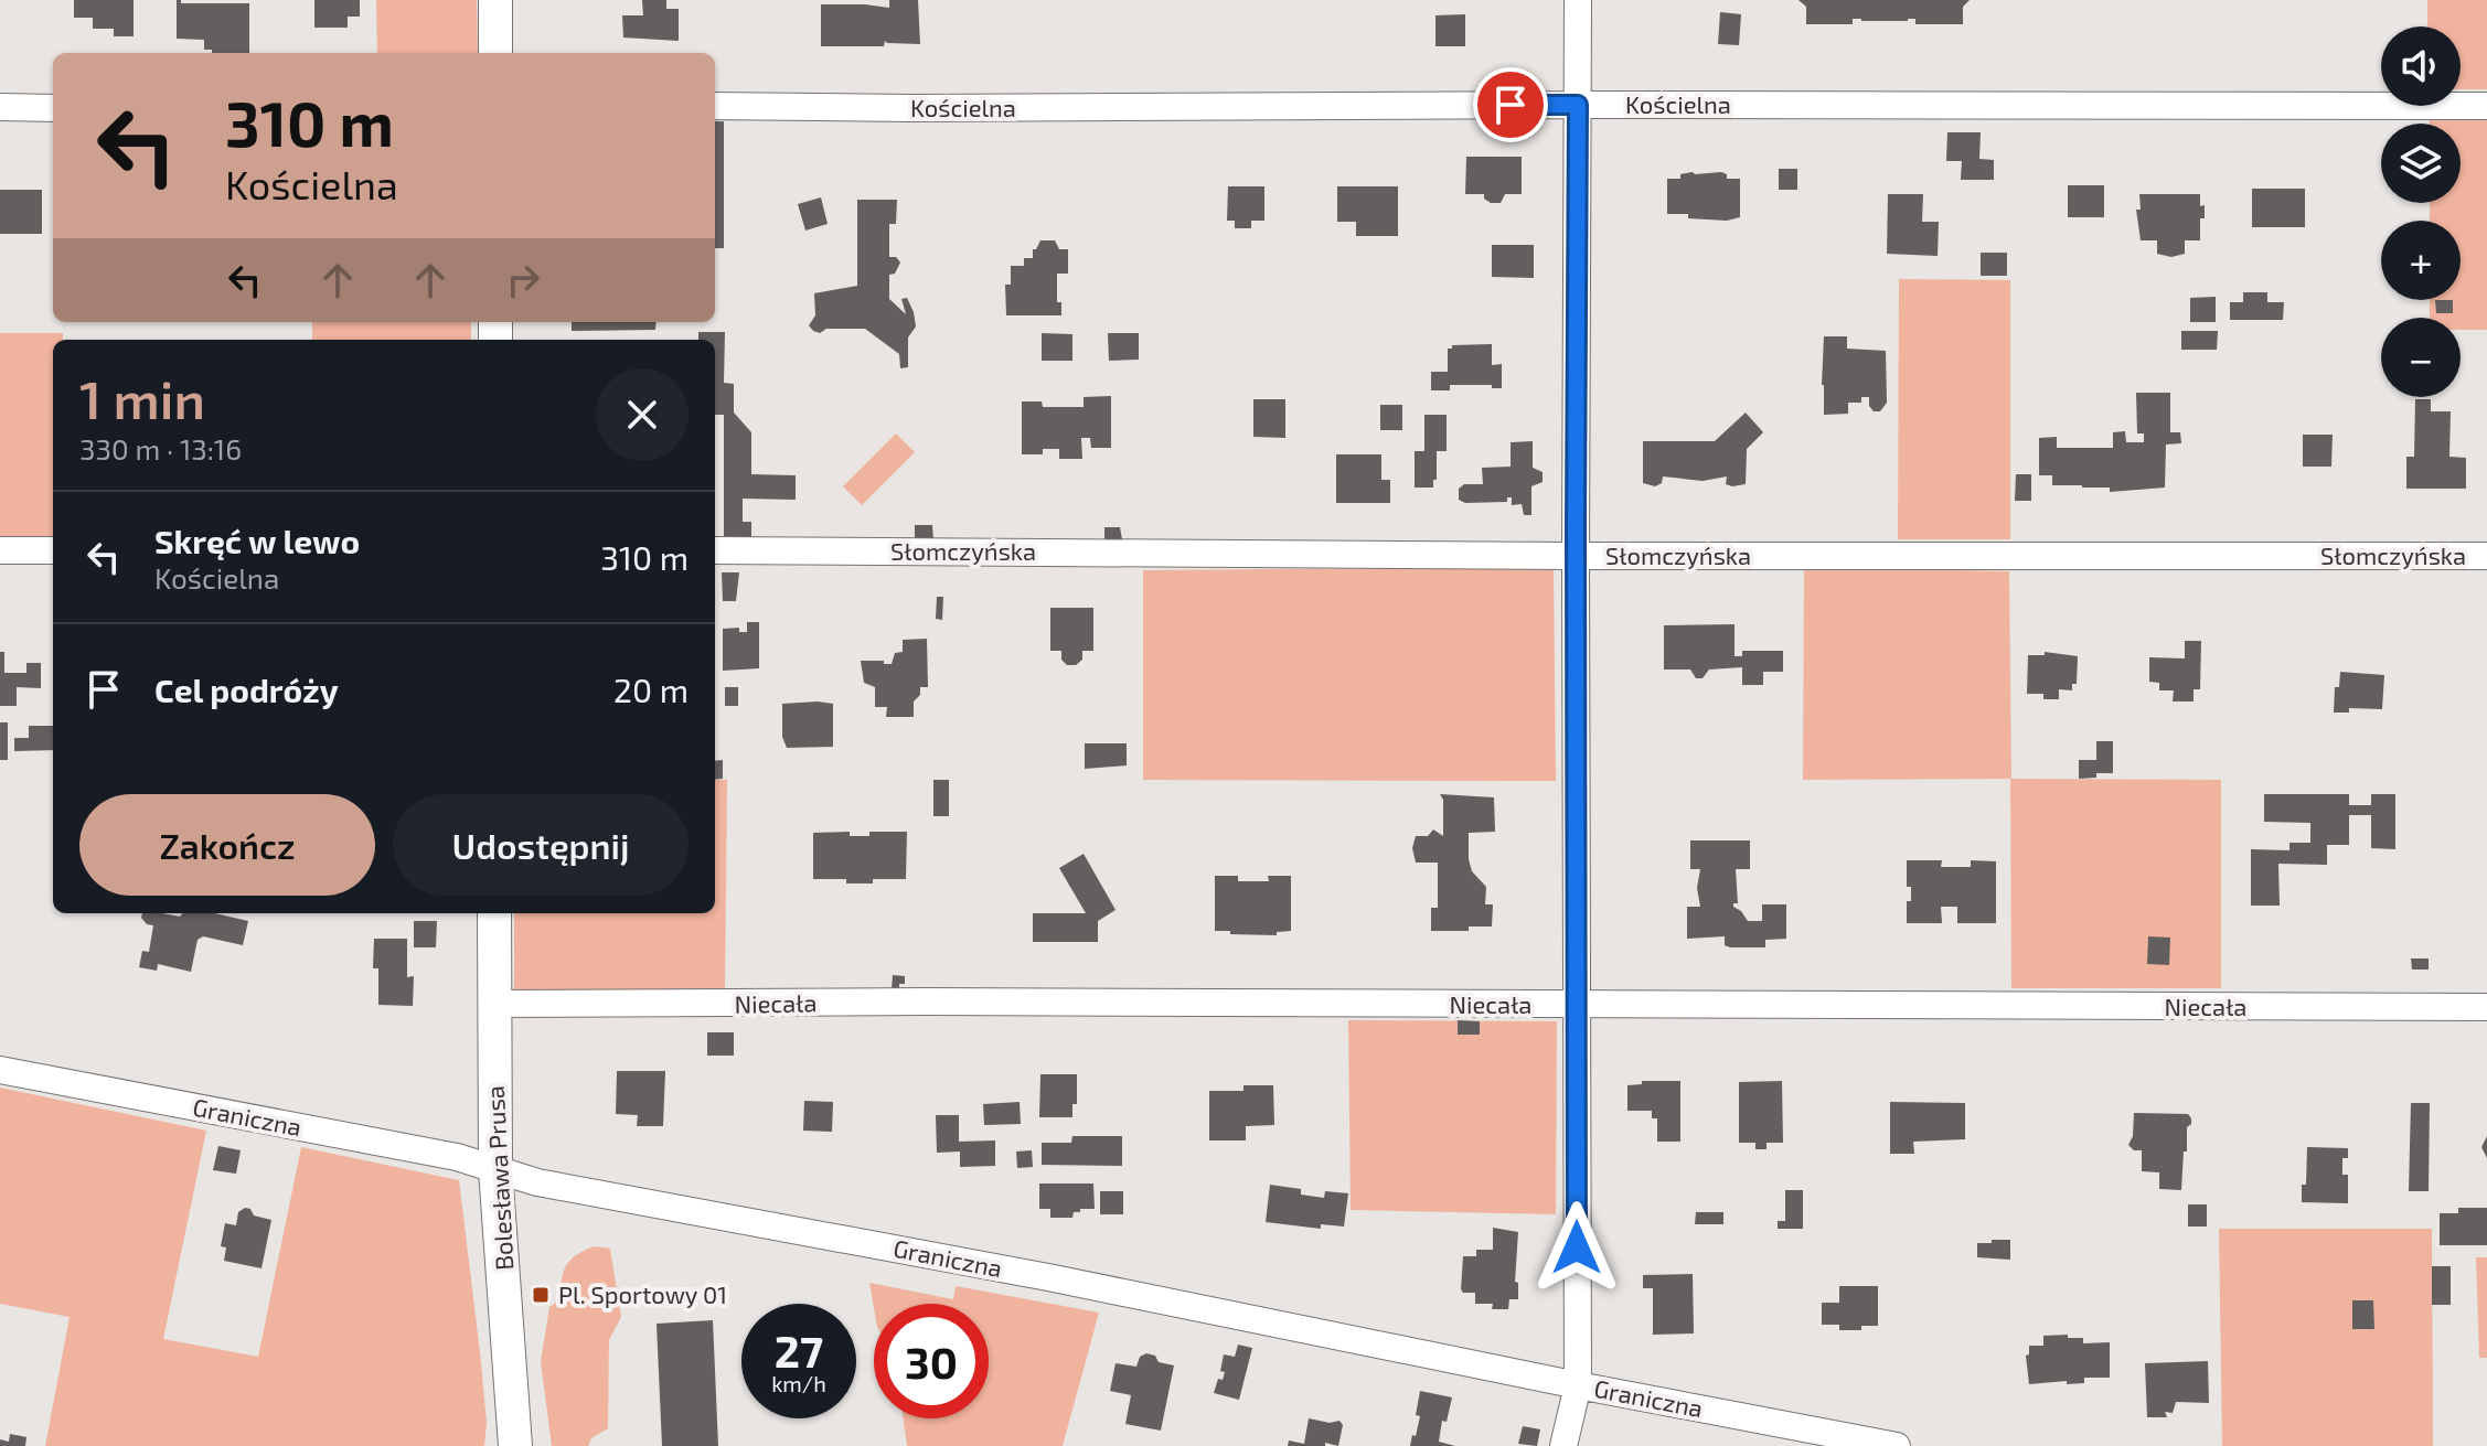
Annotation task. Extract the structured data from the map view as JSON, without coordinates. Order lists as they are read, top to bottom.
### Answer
{
  "streets": {
    "street": [
      "Kościelna",
      "Słomczyńska",
      "Niecała",
      "Graniczna",
      "Bolesława Prusa"
    ]
  },
  "crossings": [
    ["Niecała", "Bolesława Prusa"],
    ["Graniczna", "Bolesława Prusa"]
  ],
  "places": {
    "transit": ["Pl. Sportowy 01"]
  },
  "page": {
    "map_buttons": ["+", "−"],
    "turn": ["310 m", "Kościelna"],
    "heading": ["1 min", "330 m · 13:16"],
    "list": [
      {
        "name": "Skręć w lewo",
        "note": "Kościelna",
        "value": "310 m"
      },
      {
        "name": "Cel podróży",
        "value": "20 m"
      }
    ],
    "buttons": ["Zakończ", "Udostępnij"],
    "speed": "27 km/h",
    "limit": "30"
  }
}
